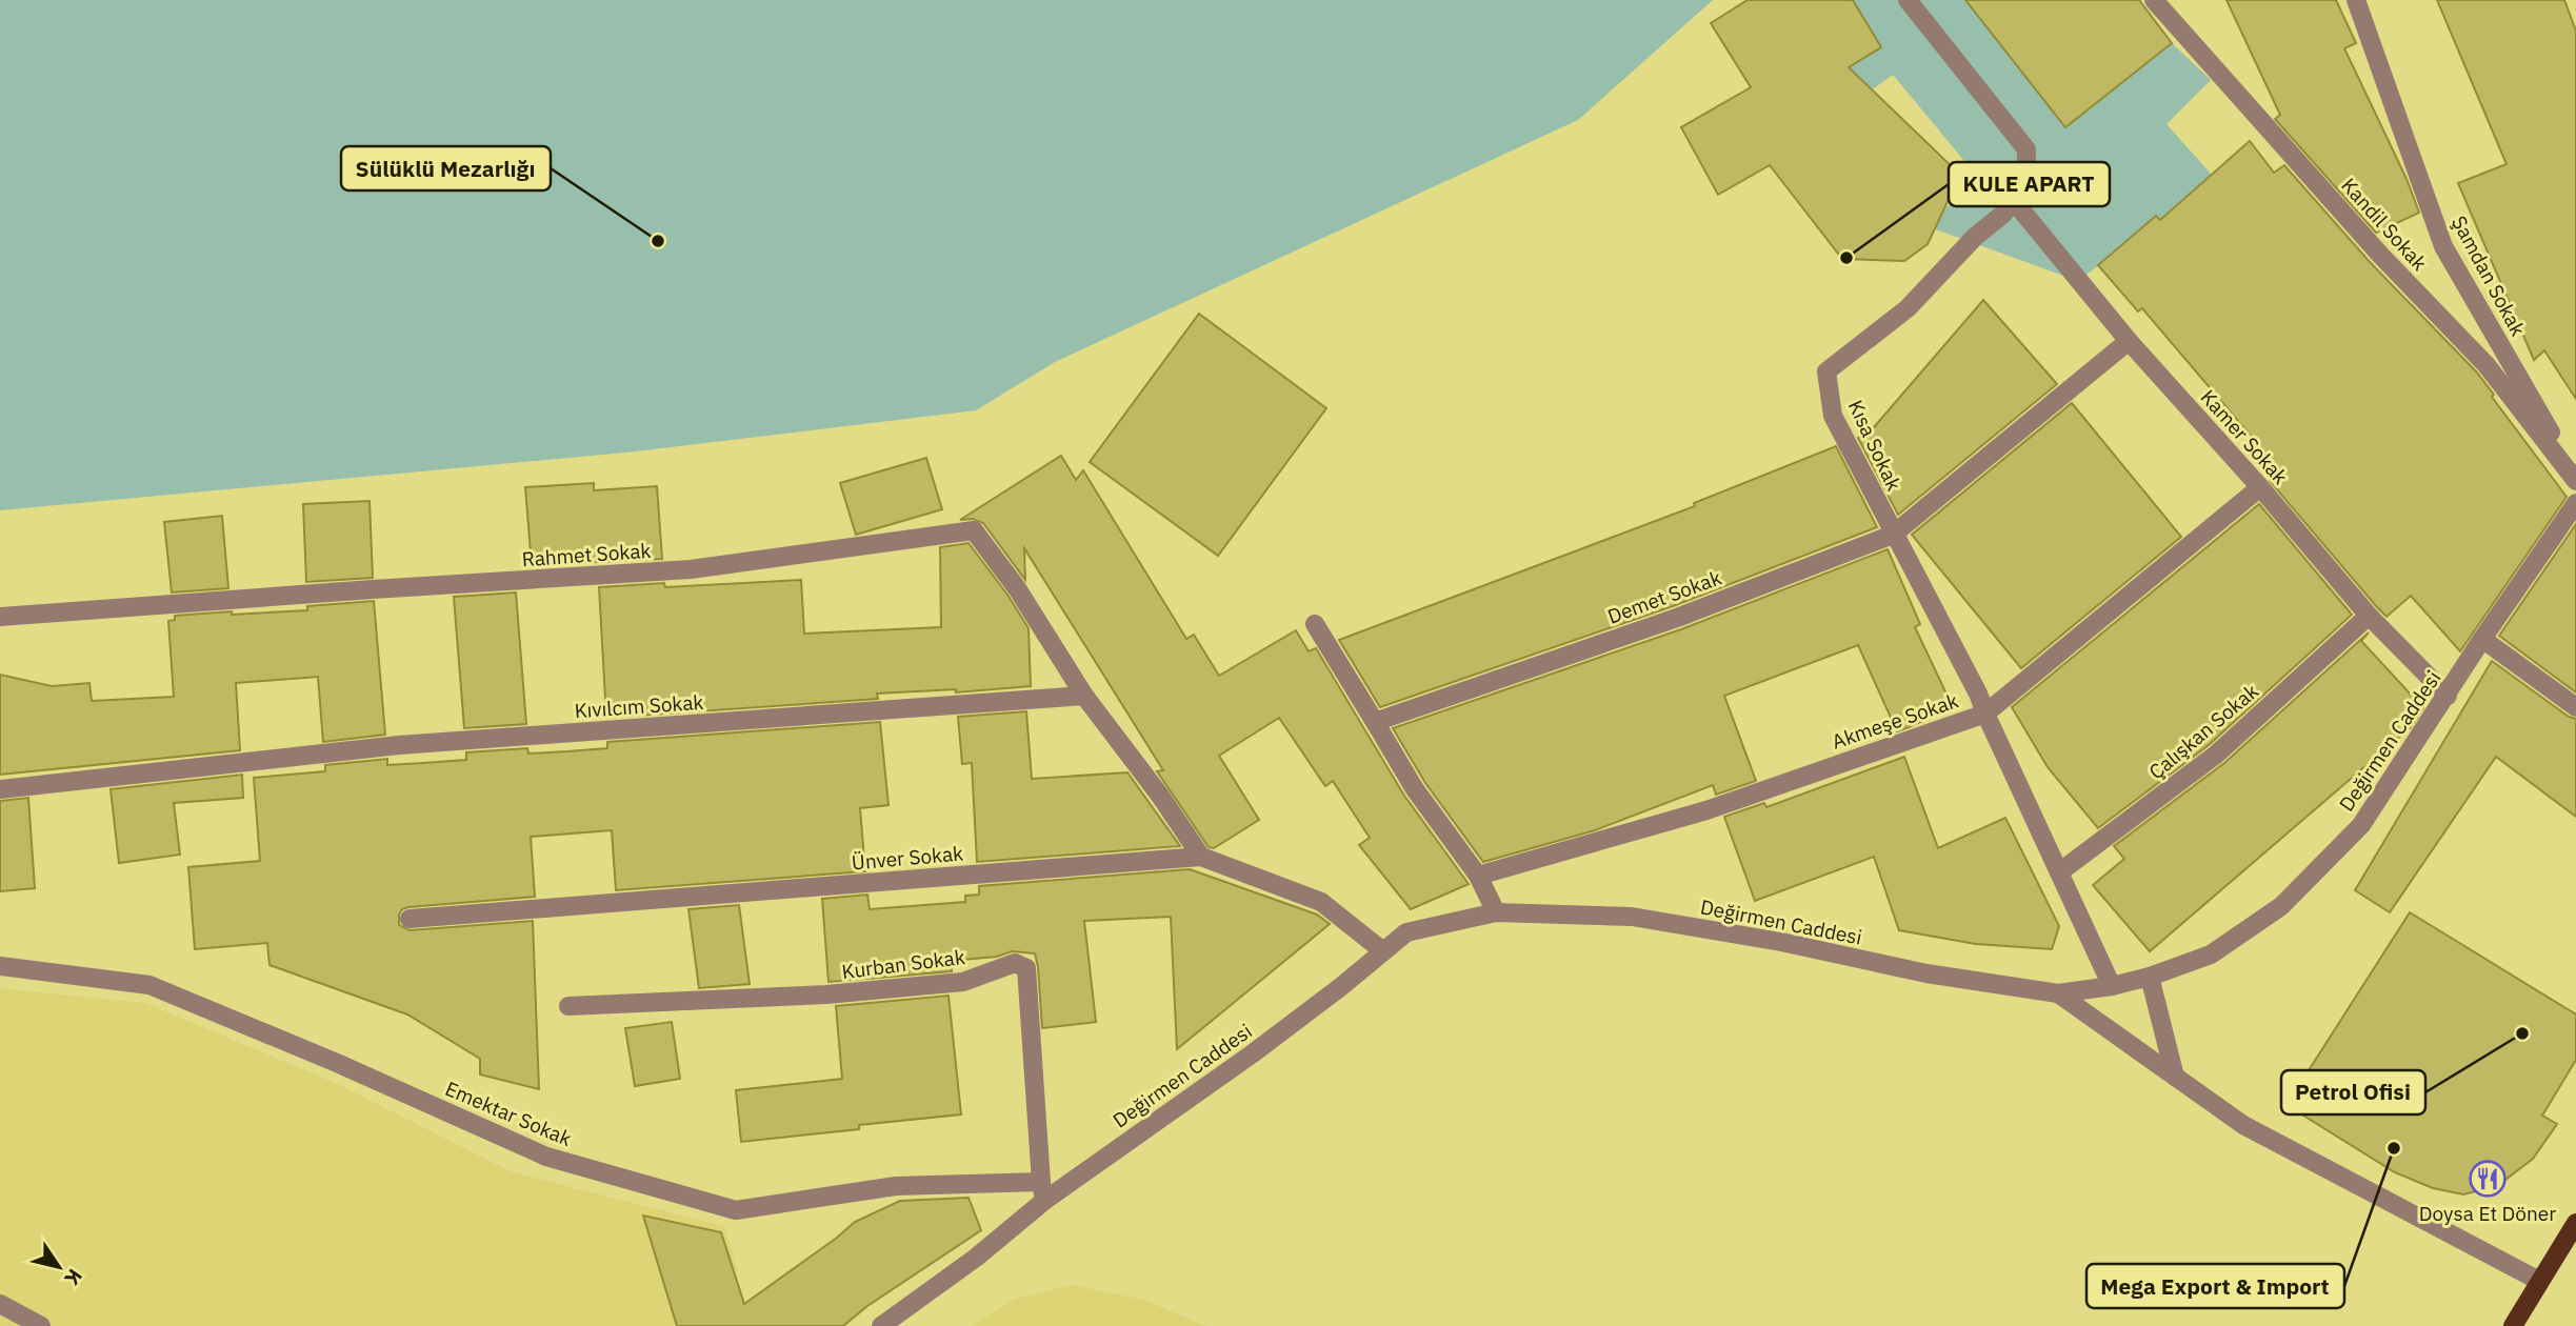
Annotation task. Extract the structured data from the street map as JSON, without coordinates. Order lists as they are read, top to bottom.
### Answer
{
  "streets": {
    "street": [
      "Kandil Sokak",
      "Şamdan Sokak",
      "Kamer Sokak",
      "Kısa Sokak",
      "Rahmet Sokak",
      "Demet Sokak",
      "Kıvılcım Sokak",
      "Akmeşe Sokak",
      "Çalışkan Sokak",
      "Değirmen Caddesi",
      "Ünver Sokak",
      "Kurban Sokak",
      "Emektar Sokak"
    ]
  },
  "crossings": [
    ["Kandil Sokak", "Şamdan Sokak"],
    ["Kamer Sokak", "Kısa Sokak"],
    ["Kamer Sokak", "Demet Sokak"],
    ["Kamer Sokak", "Akmeşe Sokak"],
    ["Kamer Sokak", "Çalışkan Sokak"],
    ["Kamer Sokak", "Değirmen Caddesi"],
    ["Kısa Sokak", "Demet Sokak"],
    ["Kısa Sokak", "Akmeşe Sokak"],
    ["Kısa Sokak", "Çalışkan Sokak"],
    ["Kısa Sokak", "Değirmen Caddesi"],
    ["Rahmet Sokak", "Kıvılcım Sokak"],
    ["Değirmen Caddesi", "Ünver Sokak"],
    ["Kurban Sokak", "Emektar Sokak"]
  ],
  "places": {
    "other": [
      "Sülüklü Mezarlığı",
      "KULE APART",
      "Petrol Ofisi",
      "Mega Export & Import"
    ],
    "restaurant": ["Doysa Et Döner"]
  },
  "north": "bottom right"
}
